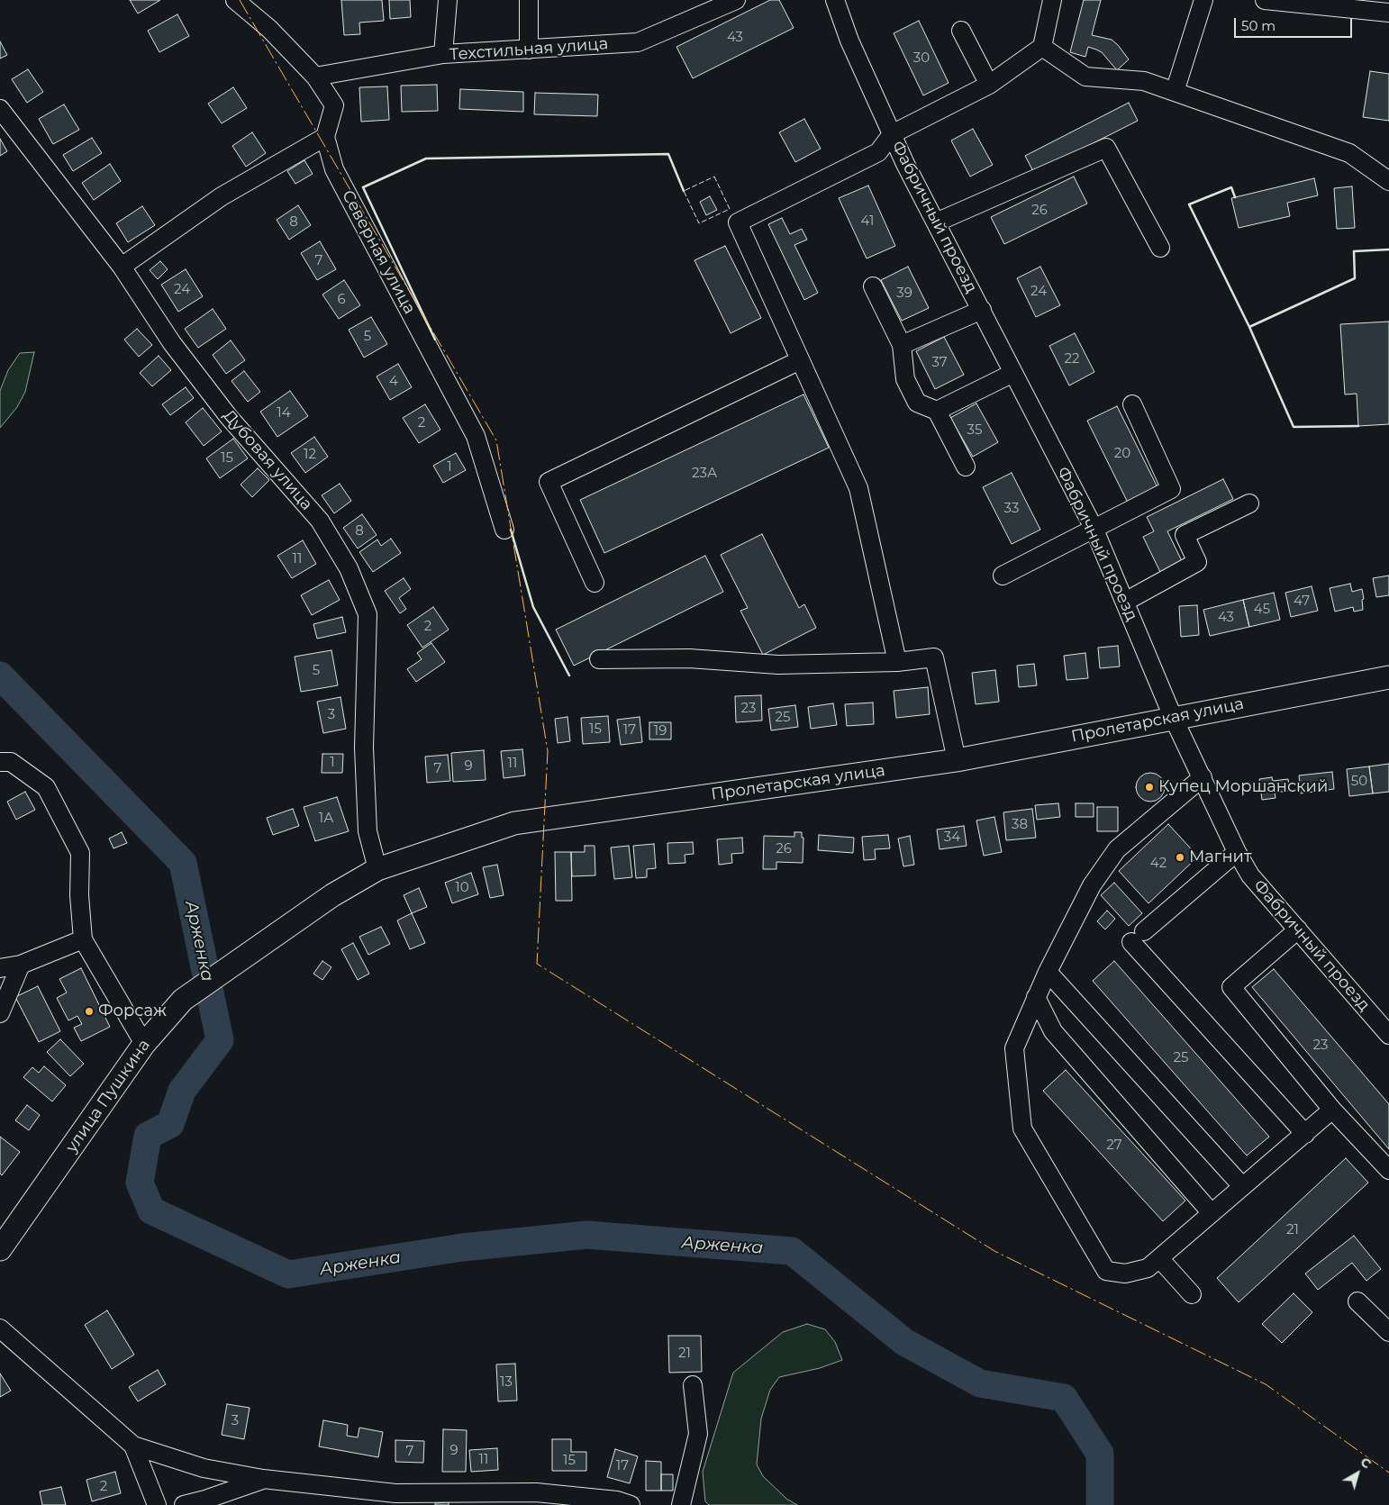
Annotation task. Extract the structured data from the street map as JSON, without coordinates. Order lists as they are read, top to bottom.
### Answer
{
  "streets": {
    "main road": ["Пролетарская улица", "улица Пушкина"],
    "street": [
      "Техстильная улица",
      "Фабричный проезд",
      "Северная улица",
      "Дубовая улица"
    ]
  },
  "crossings": [
    ["Техстильная улица", "Северная улица"],
    ["Фабричный проезд", "Пролетарская улица"],
    ["Дубовая улица", "Пролетарская улица"],
    ["Пролетарская улица", "улица Пушкина"]
  ],
  "water": ["Арженка"],
  "places": ["Купец Моршанский", "Магнит", "Форсаж"],
  "house_numbers": [
    "43",
    "30",
    "26",
    "41",
    "8",
    "7",
    "24",
    "24",
    "39",
    "6",
    "5",
    "22",
    "37",
    "4",
    "14",
    "2",
    "35",
    "20",
    "12",
    "15",
    "1",
    "23А",
    "33",
    "8",
    "11",
    "47",
    "45",
    "43",
    "2",
    "5",
    "23",
    "3",
    "25",
    "15",
    "17",
    "19",
    "1",
    "11",
    "9",
    "7",
    "50",
    "1А",
    "38",
    "34",
    "26",
    "42",
    "10",
    "23",
    "25",
    "27",
    "21",
    "21",
    "13",
    "3",
    "9",
    "7",
    "11",
    "15",
    "17",
    "2"
  ],
  "scale_bar": "50 m",
  "north": "top right"
}
